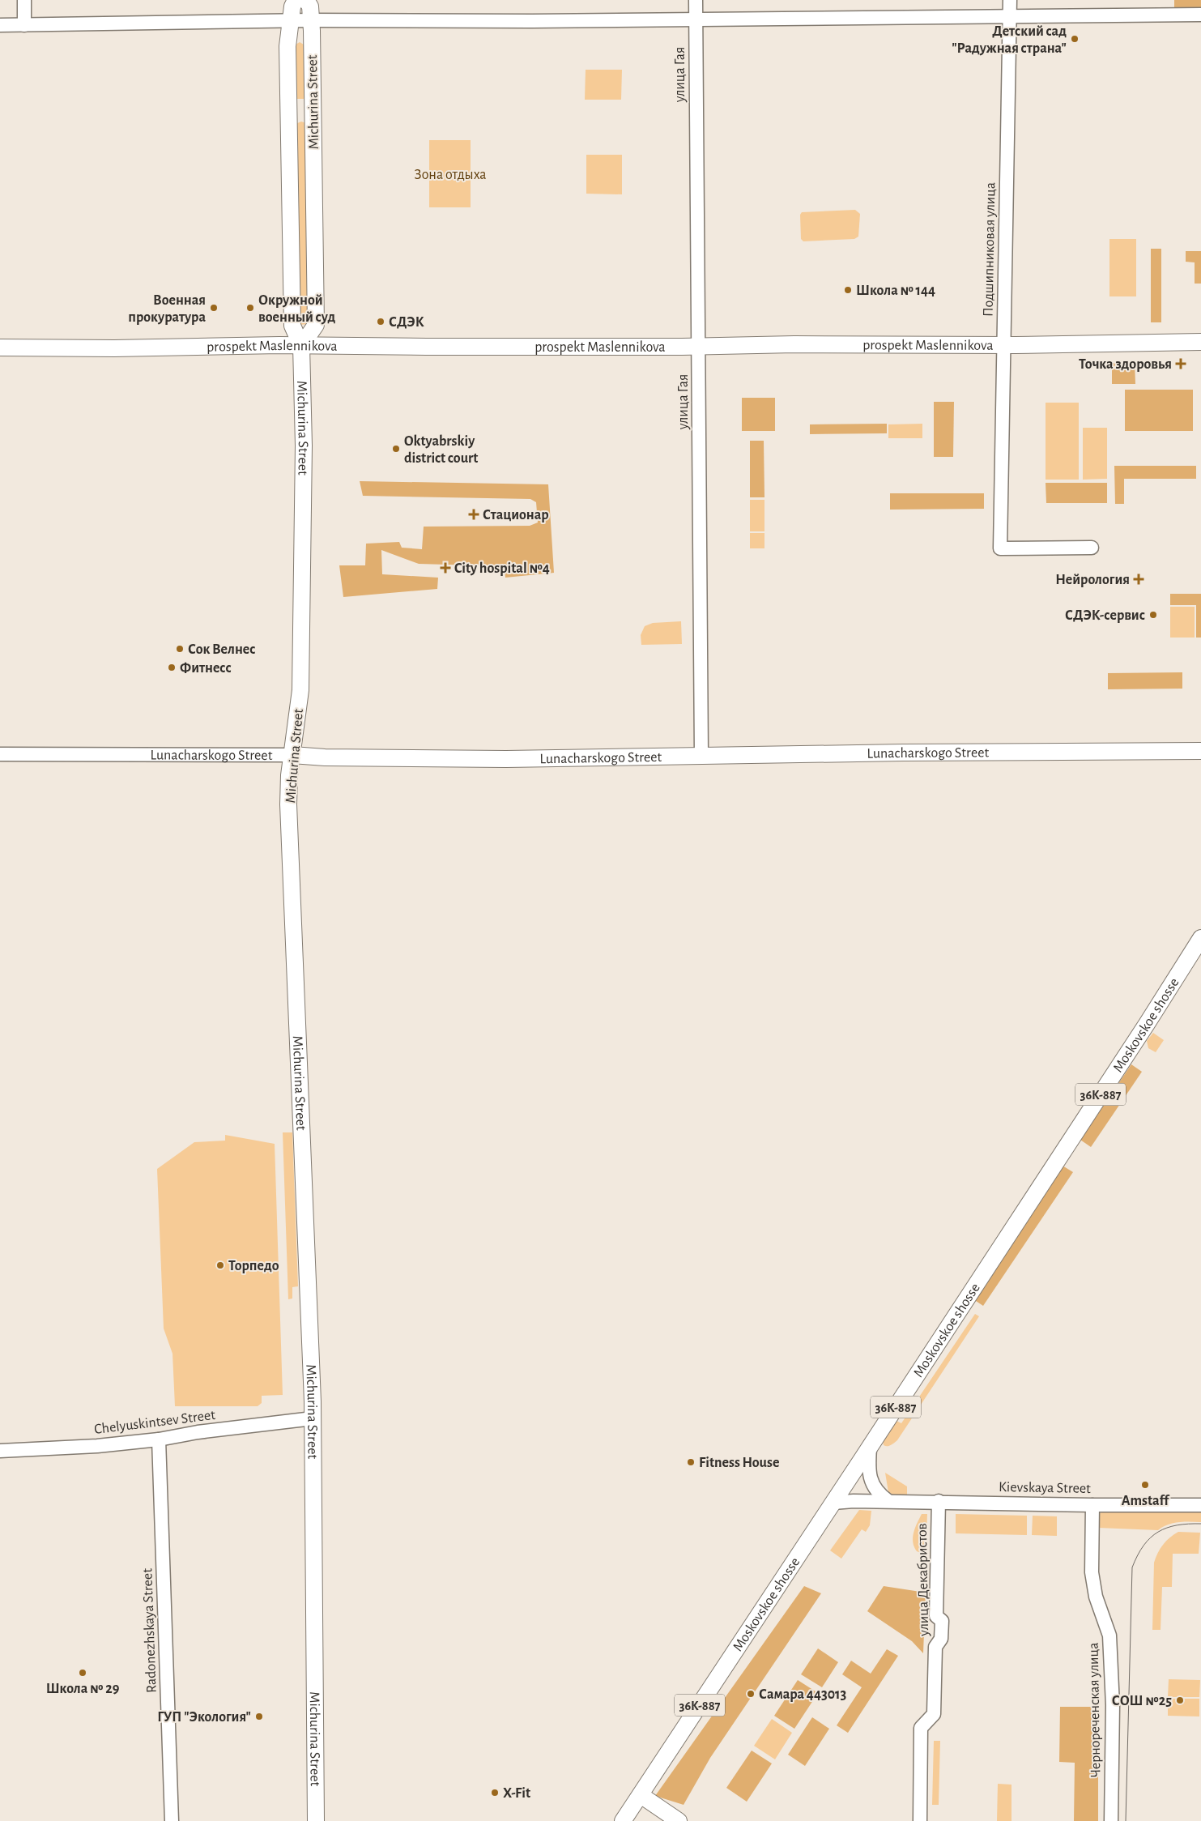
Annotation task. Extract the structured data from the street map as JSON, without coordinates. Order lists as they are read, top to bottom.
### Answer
{
  "streets": {
    "main road": [
      "Michurina Street",
      "prospekt Maslennikova",
      "Lunacharskogo Street",
      "Moskovskoe shosse",
      "36К-887"
    ],
    "street": [
      "улица Гая",
      "Подшипниковая улица",
      "Chelyuskintsev Street",
      "Kievskaya Street",
      "улица Декабристов",
      "Radonezhskaya Street",
      "Чернореченская улица"
    ]
  },
  "crossings": [
    ["улица Гая", "prospekt Maslennikova"],
    ["улица Гая", "Lunacharskogo Street"],
    ["Michurina Street", "prospekt Maslennikova"],
    ["Michurina Street", "Lunacharskogo Street"],
    ["Michurina Street", "Chelyuskintsev Street"],
    ["Подшипниковая улица", "prospekt Maslennikova"],
    ["Moskovskoe shosse", "Kievskaya Street"],
    ["Chelyuskintsev Street", "Radonezhskaya Street"],
    ["Kievskaya Street", "улица Декабристов"],
    ["Kievskaya Street", "Чернореченская улица"]
  ],
  "parks": ["Зона отдыха"],
  "places": {
    "other": [
      "Детский сад \"Радужная страна\"",
      "Школа № 144",
      "Военная прокуратура",
      "Окружной военный суд",
      "СДЭК",
      "Oktyabrskiy district court",
      "СДЭК-сервис",
      "Сок Велнес",
      "Фитнесс",
      "Торпедо",
      "Fitness House",
      "Amstaff",
      "Школа № 29",
      "Самара 443013",
      "СОШ №25",
      "ГУП \"Экология\"",
      "X-Fit"
    ],
    "health": [
      "Точка здоровья",
      "Стационар",
      "City hospital №4",
      "Нейрология"
    ]
  }
}
